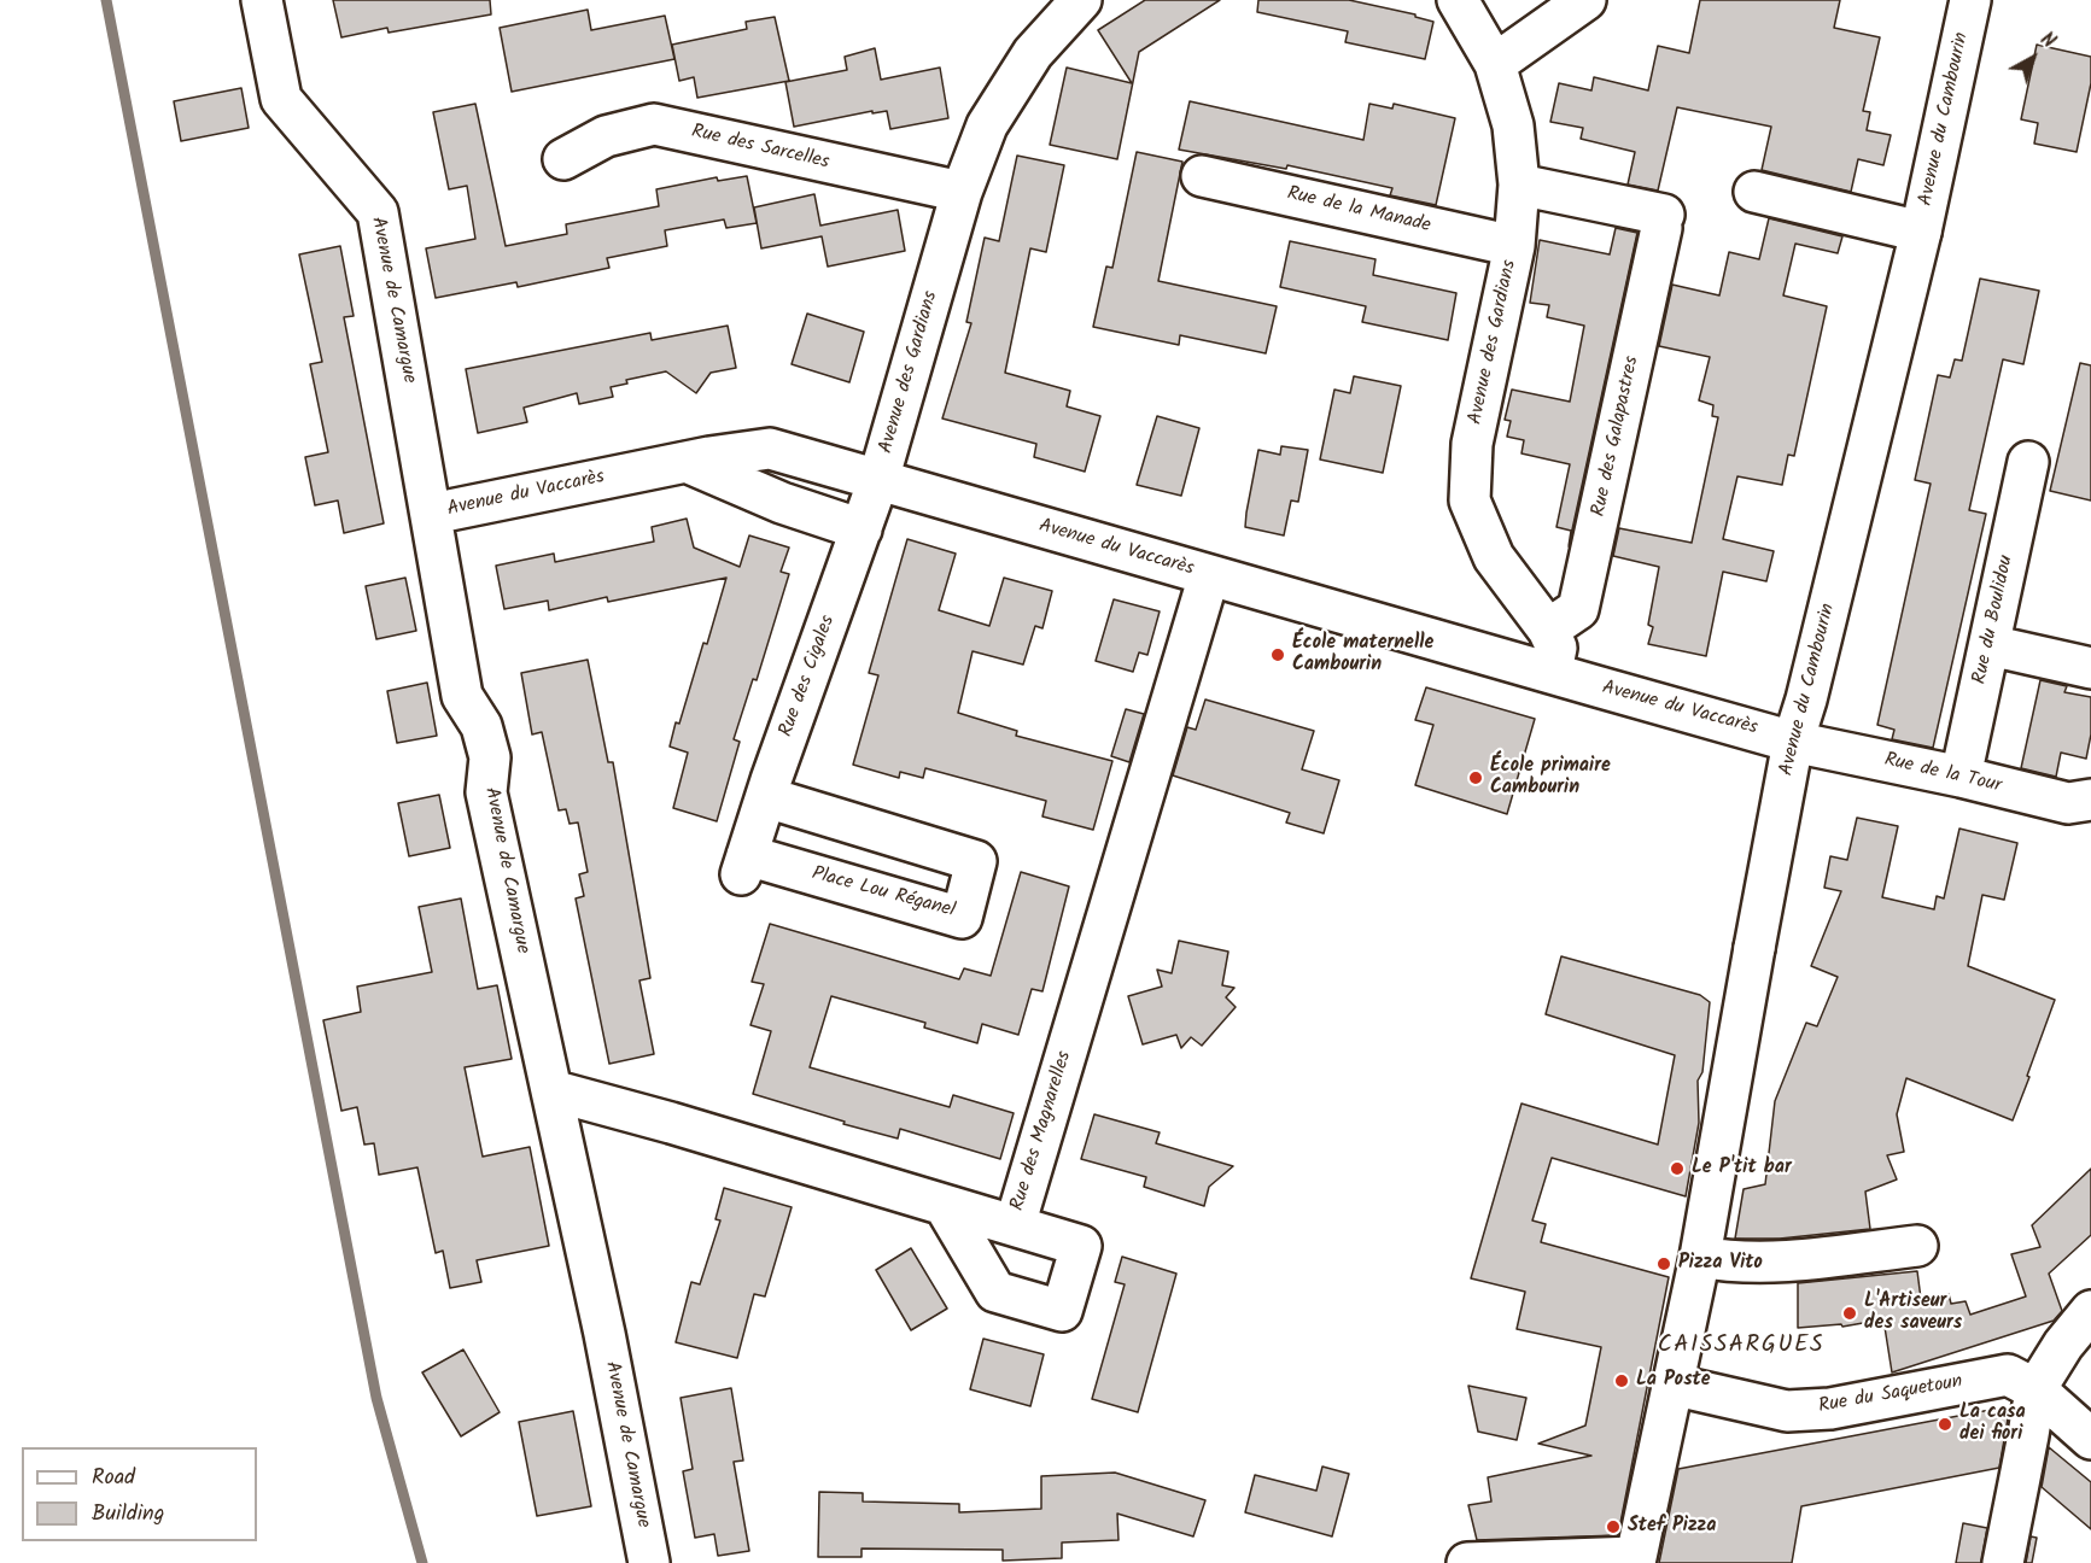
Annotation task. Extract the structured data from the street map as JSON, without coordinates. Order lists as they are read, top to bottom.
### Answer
{
  "streets": {
    "street": [
      "Avenue du Cambourin",
      "Rue des Sarcelles",
      "Rue de la Manade",
      "Avenue de Camargue",
      "Avenue des Gardians",
      "Rue des Galapastres",
      "Avenue du Vaccarès",
      "Rue du Boulidou",
      "Rue des Cigales",
      "Rue de la Tour",
      "Place Lou Réganel",
      "Rue des Magnarelles",
      "Rue du Saquetoun"
    ]
  },
  "crossings": [
    ["Avenue du Cambourin", "Avenue du Vaccarès"],
    ["Avenue du Cambourin", "Rue de la Tour"],
    ["Avenue du Cambourin", "Rue du Saquetoun"],
    ["Rue des Sarcelles", "Avenue des Gardians"],
    ["Rue de la Manade", "Avenue des Gardians"],
    ["Avenue de Camargue", "Avenue du Vaccarès"],
    ["Avenue de Camargue", "Rue des Magnarelles"],
    ["Avenue des Gardians", "Rue des Galapastres"],
    ["Avenue des Gardians", "Avenue du Vaccarès"],
    ["Avenue des Gardians", "Rue des Cigales"],
    ["Avenue du Vaccarès", "Rue des Cigales"],
    ["Avenue du Vaccarès", "Rue de la Tour"],
    ["Avenue du Vaccarès", "Rue des Magnarelles"],
    ["Rue du Boulidou", "Rue de la Tour"],
    ["Rue des Cigales", "Place Lou Réganel"]
  ],
  "districts": ["CAISSARGUES"],
  "places": [
    "École maternelle Cambourin",
    "École primaire Cambourin",
    "Le P'tit bar",
    "Pizza Vito",
    "L'Artiseur des saveurs",
    "La Poste",
    "La casa dei fiori",
    "Stef Pizza"
  ],
  "legend": ["Road", "Building"],
  "north": "top right"
}
